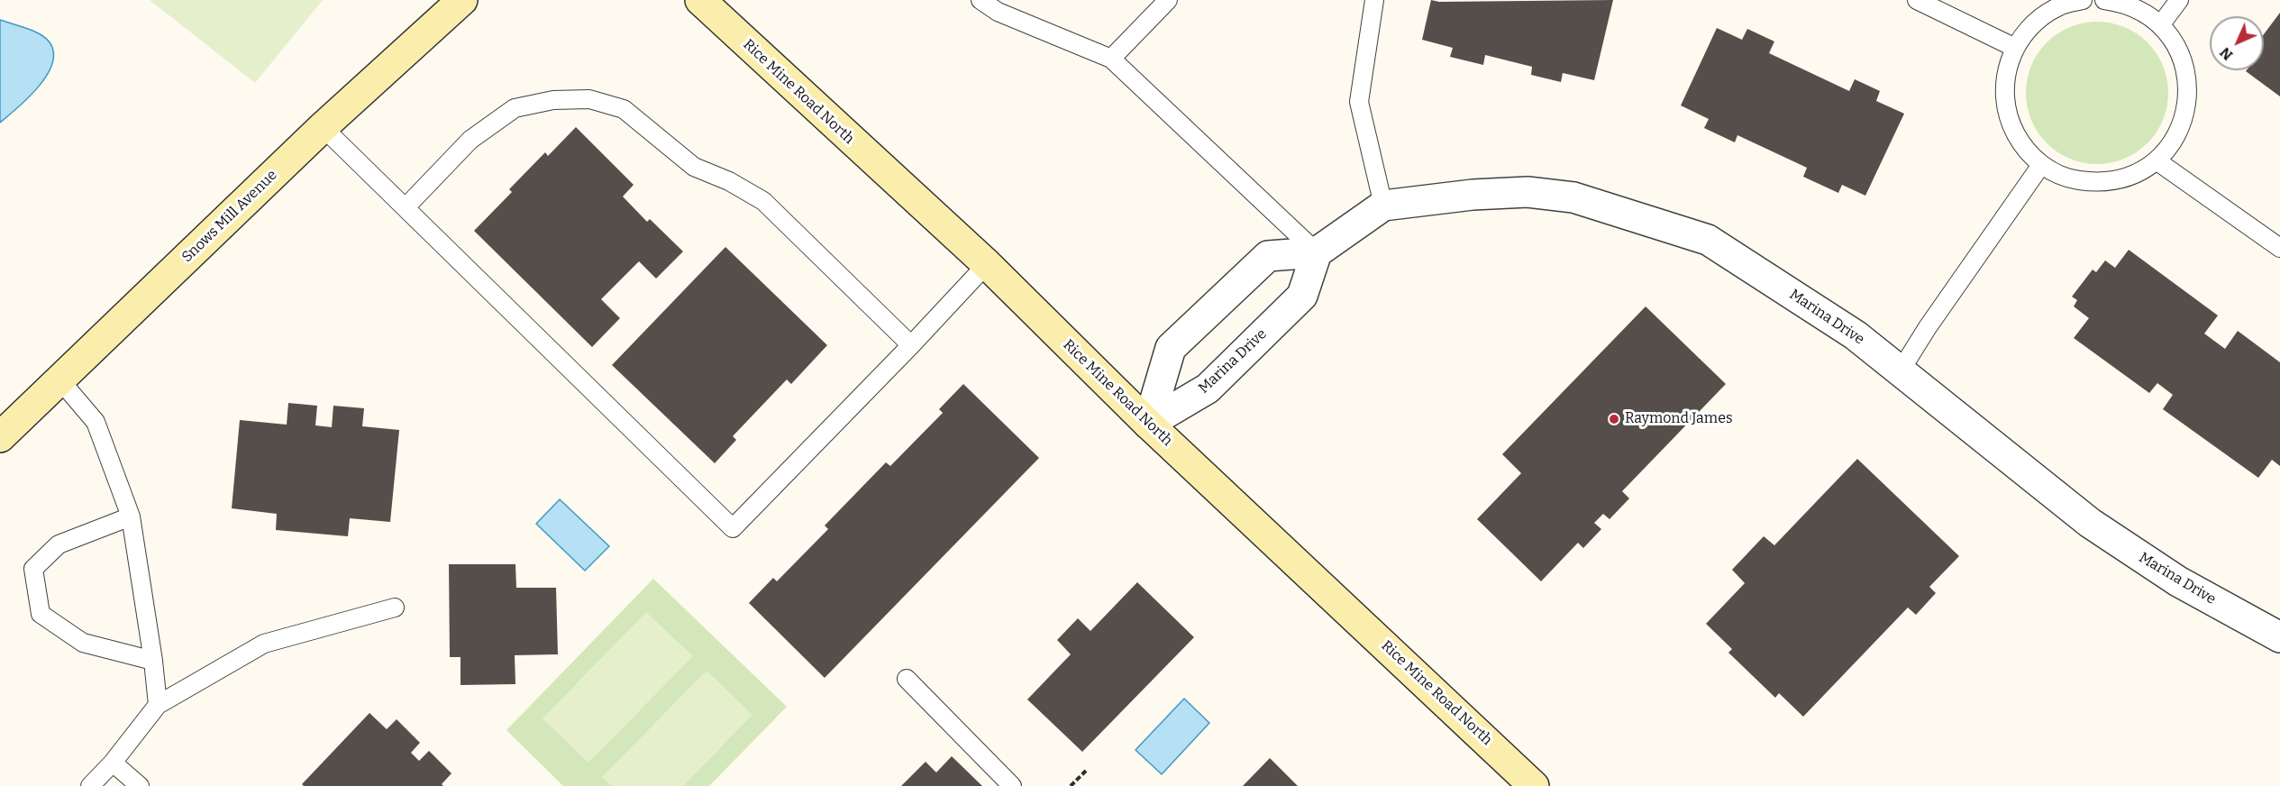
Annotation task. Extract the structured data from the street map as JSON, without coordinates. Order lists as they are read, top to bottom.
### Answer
{
  "streets": {
    "main road": ["Rice Mine Road North", "Snows Mill Avenue"],
    "street": ["Marina Drive"]
  },
  "crossings": [
    ["Rice Mine Road North", "Marina Drive"]
  ],
  "places": ["Raymond James"],
  "north": "bottom left"
}
